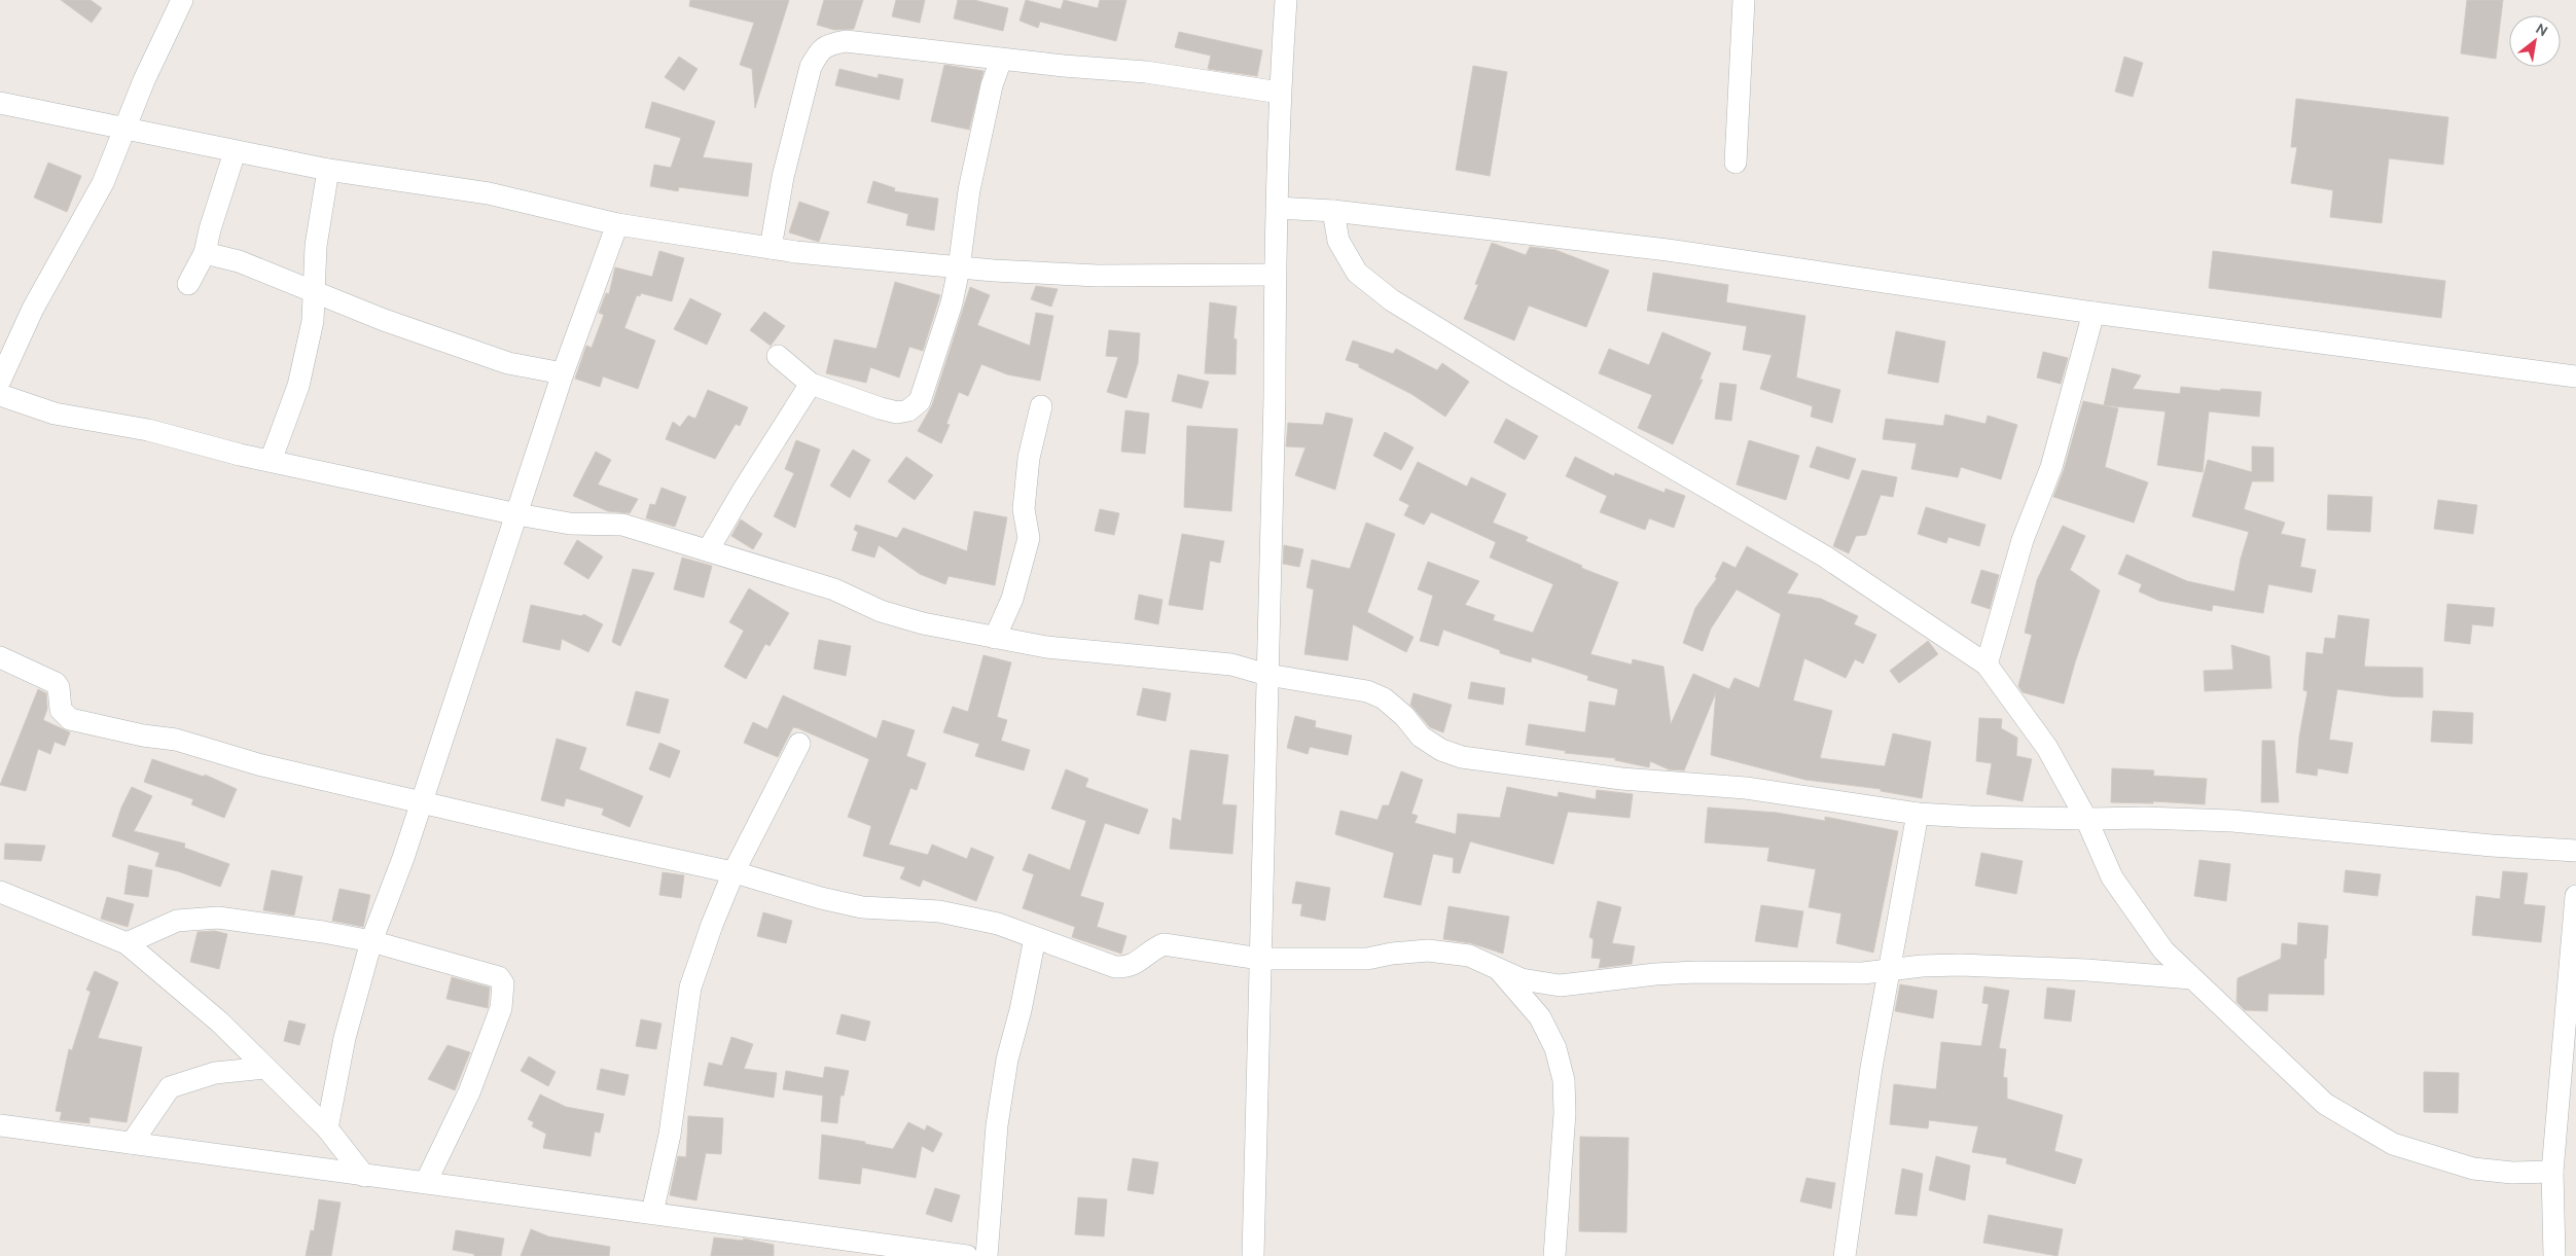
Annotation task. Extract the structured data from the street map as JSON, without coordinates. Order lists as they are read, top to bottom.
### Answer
{
  "north": "top right"
}
